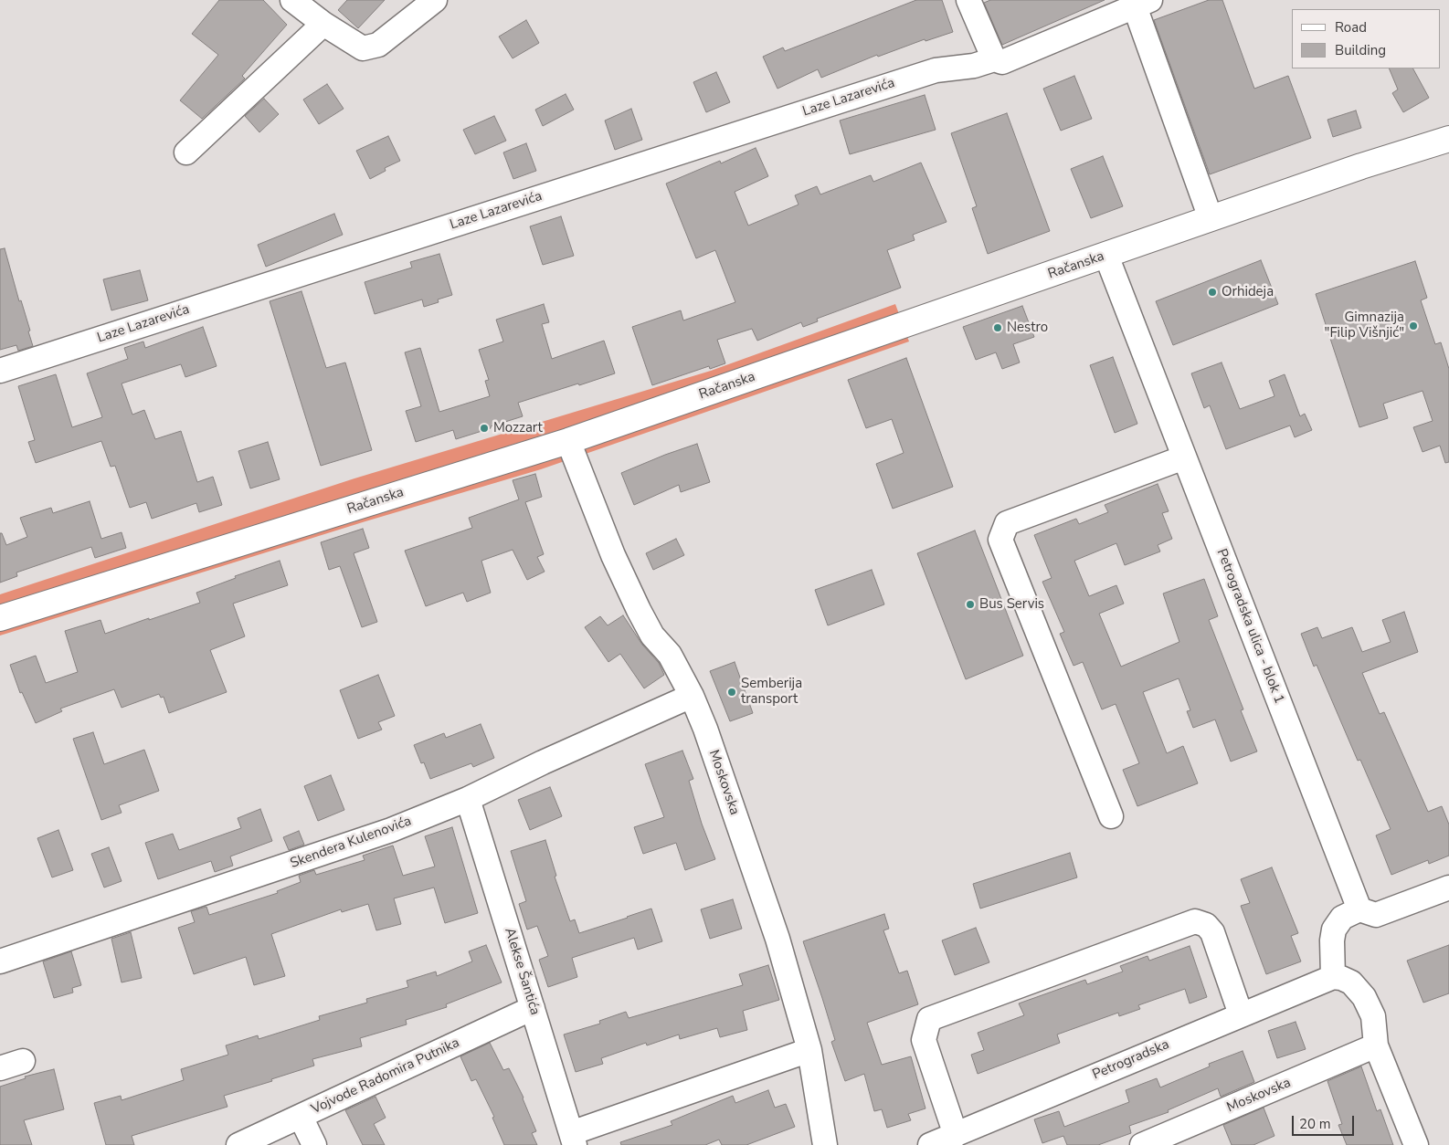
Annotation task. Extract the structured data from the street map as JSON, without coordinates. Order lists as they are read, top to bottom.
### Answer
{
  "streets": {
    "main road": ["Račanska"],
    "street": [
      "Laze Lazarevića",
      "Petrogradska ulica - blok 1",
      "Moskovska",
      "Skendera Kulenovića",
      "Alekse Šantića",
      "Petrogradska",
      "Vojvode Radomira Putnika"
    ]
  },
  "crossings": [
    ["Laze Lazarevića", "Račanska"],
    ["Račanska", "Petrogradska ulica - blok 1"],
    ["Račanska", "Moskovska"],
    ["Moskovska", "Skendera Kulenovića"],
    ["Skendera Kulenovića", "Alekse Šantića"],
    ["Alekse Šantića", "Vojvode Radomira Putnika"]
  ],
  "places": [
    "Orhideja",
    "Gimnazija \"Filip Višnjić\"",
    "Nestro",
    "Mozzart",
    "Bus Servis",
    "Semberija transport"
  ],
  "legend": ["Road", "Building"],
  "scale_bar": "20 m"
}
